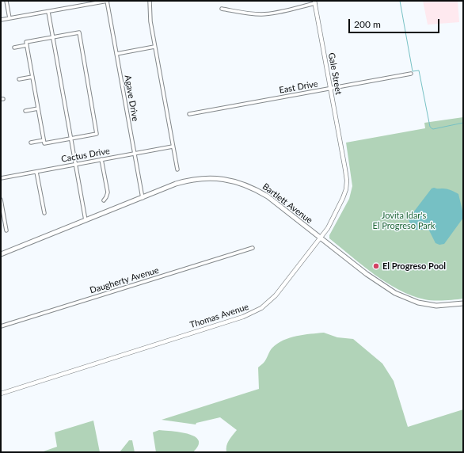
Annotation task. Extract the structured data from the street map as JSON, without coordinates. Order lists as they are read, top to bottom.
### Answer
{
  "streets": {
    "main road": ["Bartlett Avenue"],
    "street": [
      "Gale Street",
      "East Drive",
      "Agave Drive",
      "Cactus Drive",
      "Daugherty Avenue",
      "Thomas Avenue"
    ]
  },
  "crossings": [
    ["Gale Street", "East Drive"],
    ["Gale Street", "Thomas Avenue"],
    ["Agave Drive", "Cactus Drive"],
    ["Agave Drive", "Bartlett Avenue"],
    ["Bartlett Avenue", "Thomas Avenue"]
  ],
  "parks": ["Jovita Idar's El Progreso Park"],
  "places": ["El Progreso Pool"],
  "scale_bar": "200 m"
}
